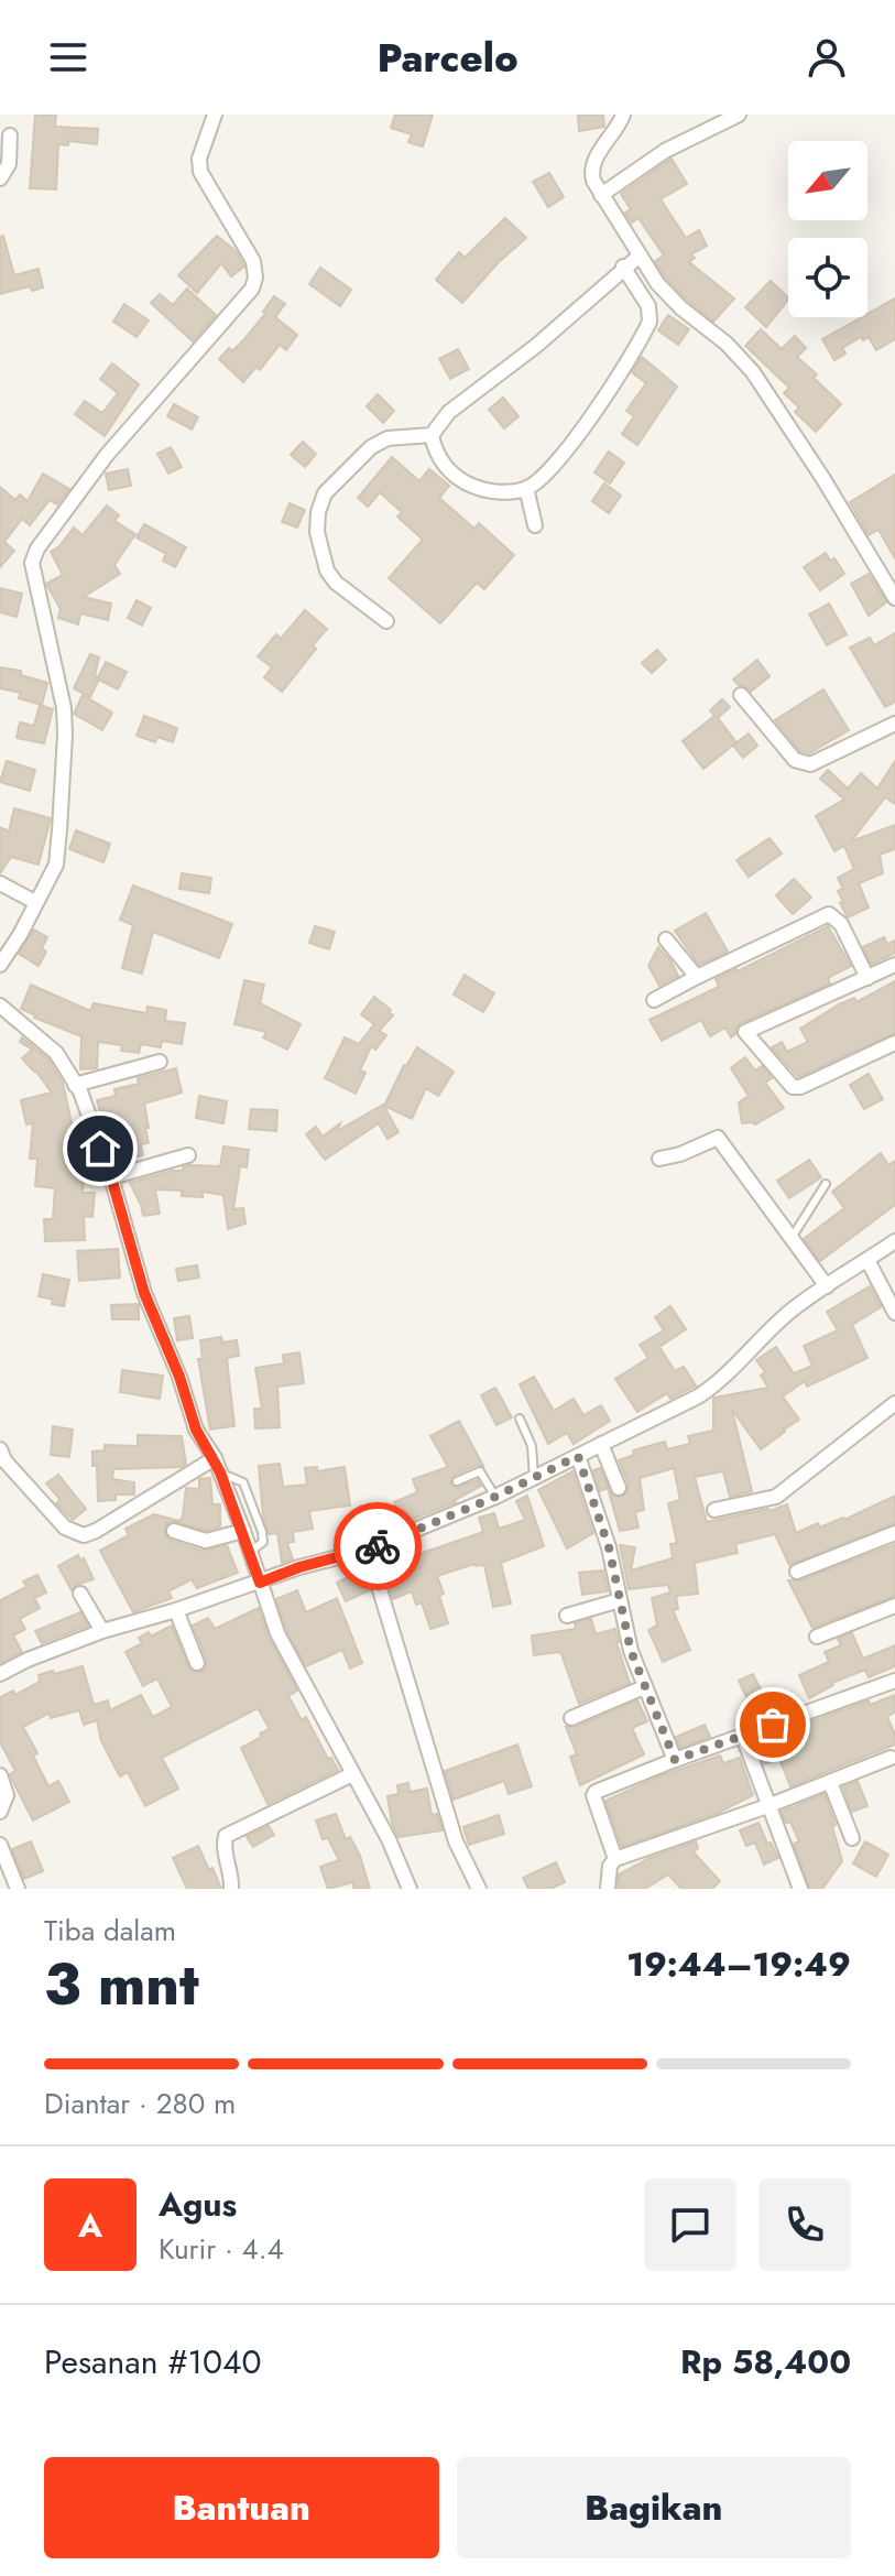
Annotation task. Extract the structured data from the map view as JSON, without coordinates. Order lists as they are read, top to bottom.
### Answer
{
  "north": "bottom left",
  "page": {
    "header": "Parcelo",
    "heading": ["3 mnt", "Tiba dalam", "19:44–19:49"],
    "panel": [
      "Agus",
      "Kurir · 4.4",
      "Pesanan #1040",
      "Rp 58,400"
    ],
    "bar": "Diantar · 280 m",
    "round": "A",
    "buttons": ["Bantuan", "Bagikan"]
  }
}
